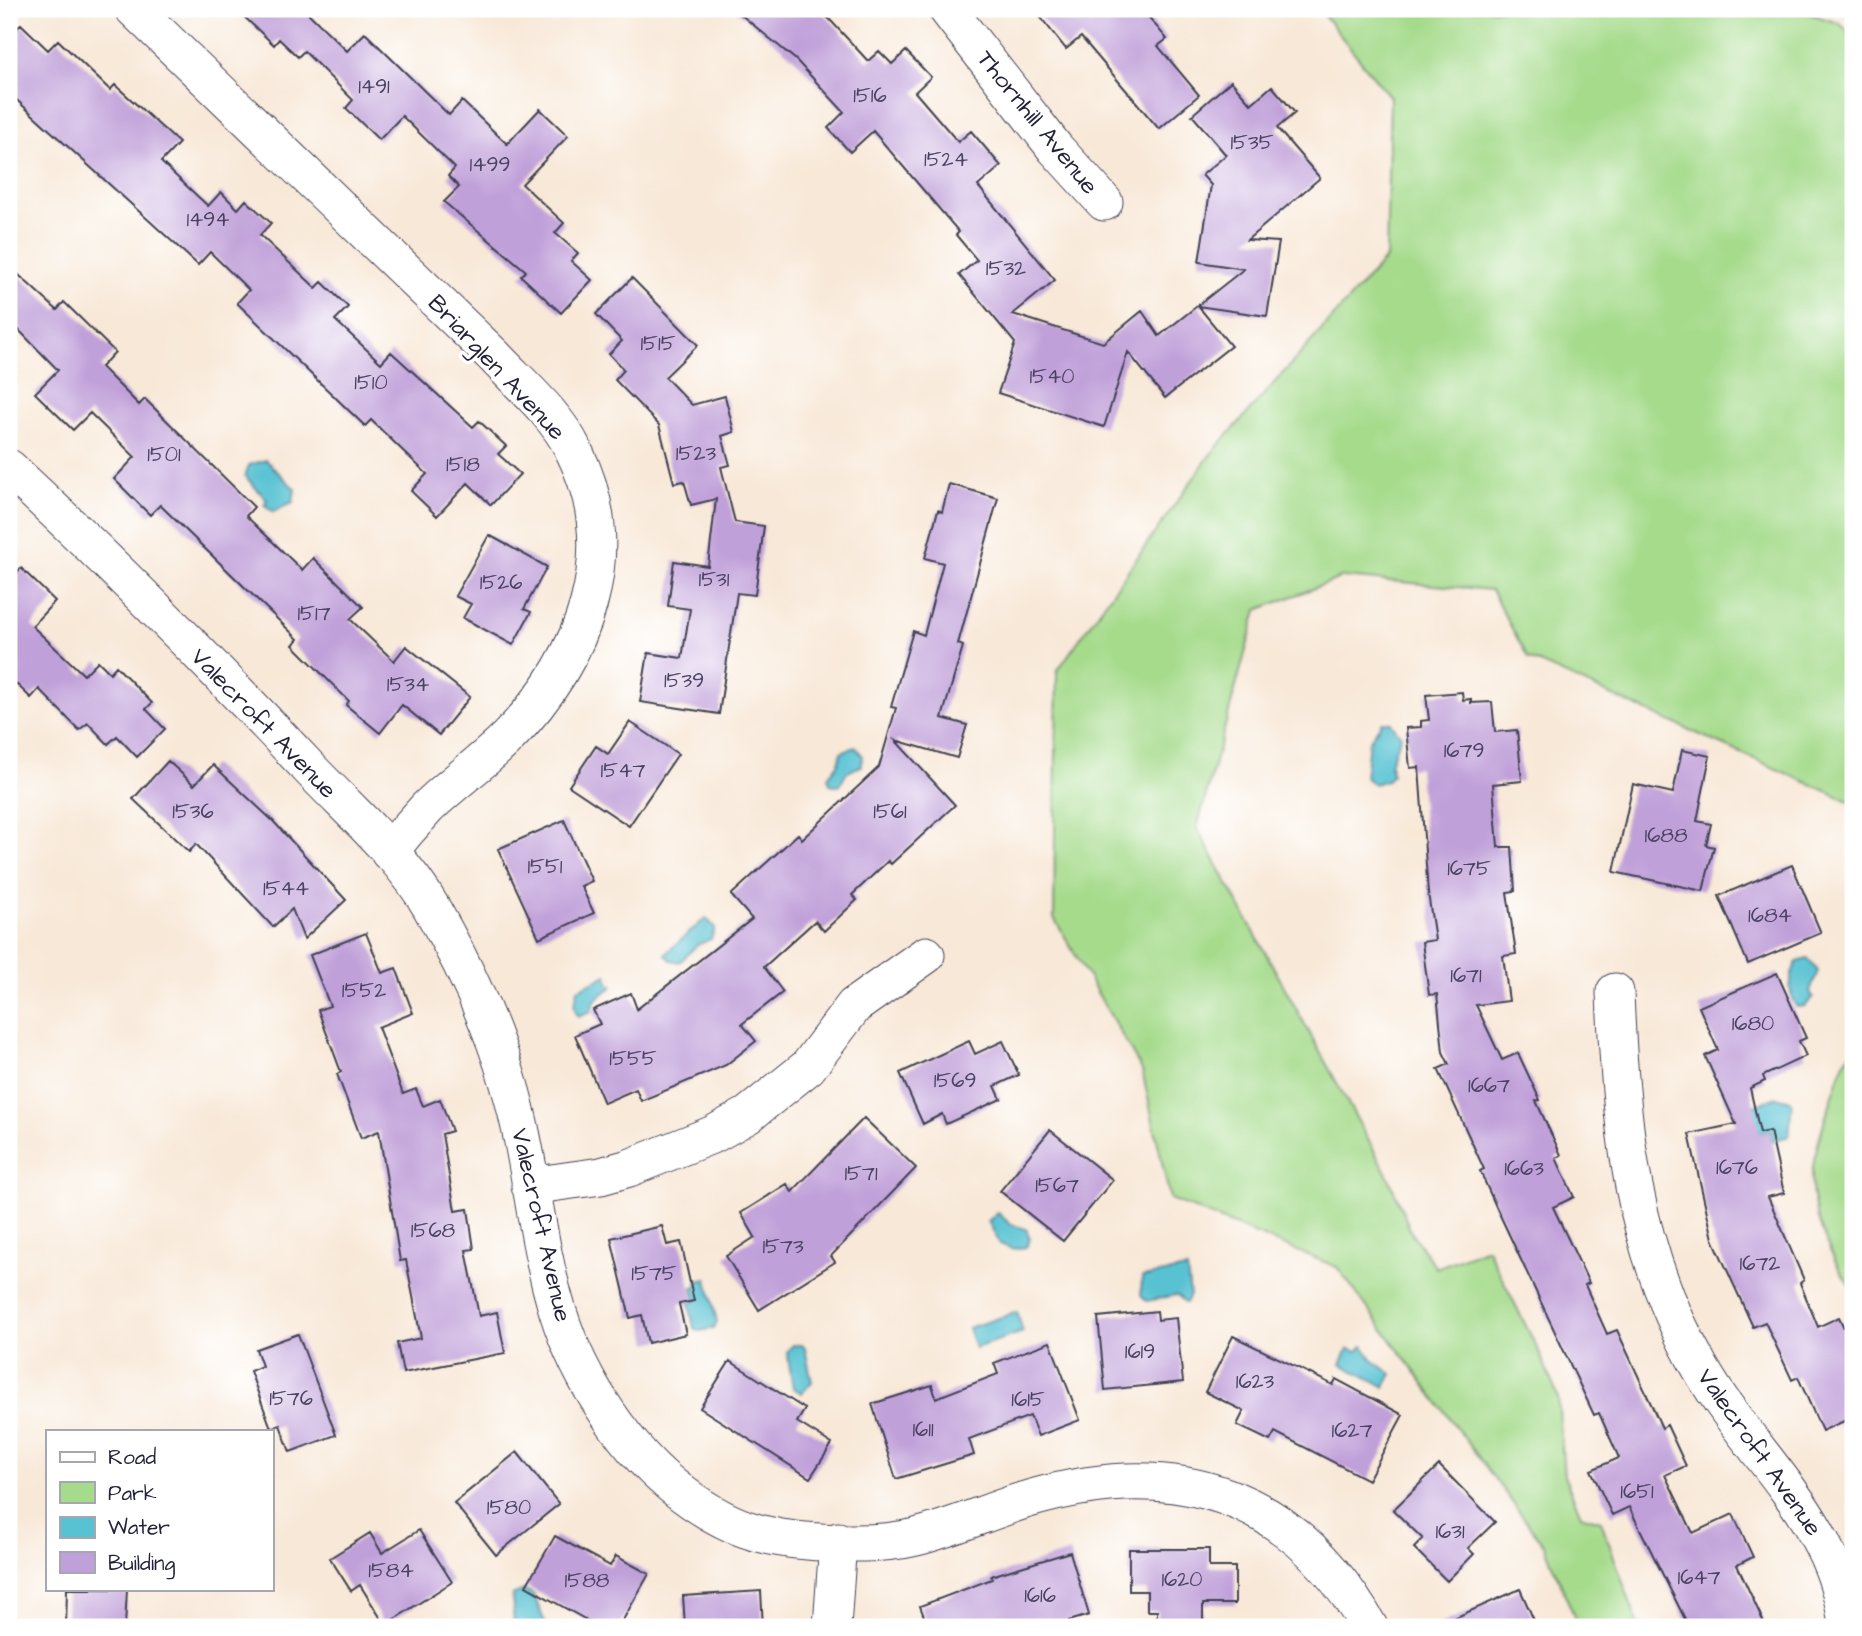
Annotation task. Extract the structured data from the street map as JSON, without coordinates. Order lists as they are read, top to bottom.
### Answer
{
  "streets": {
    "street": ["Thornhill Avenue", "Briarglen Avenue", "Valecroft Avenue"]
  },
  "crossings": [
    ["Briarglen Avenue", "Valecroft Avenue"]
  ],
  "house_numbers": [
    "1491",
    "1516",
    "1535",
    "1524",
    "1499",
    "1494",
    "1532",
    "1515",
    "1540",
    "1510",
    "1523",
    "1501",
    "1518",
    "1531",
    "1526",
    "1517",
    "1539",
    "1534",
    "1679",
    "1547",
    "1536",
    "1561",
    "1688",
    "1551",
    "1675",
    "1544",
    "1684",
    "1671",
    "1552",
    "1680",
    "1555",
    "1569",
    "1667",
    "1676",
    "1663",
    "1571",
    "1567",
    "1568",
    "1573",
    "1672",
    "1575",
    "1619",
    "1623",
    "1576",
    "1615",
    "1611",
    "1627",
    "1651",
    "1580",
    "1631",
    "1584",
    "1647",
    "1620",
    "1588",
    "1616"
  ],
  "legend": [
    "Road",
    "Park",
    "Water",
    "Building"
  ]
}
